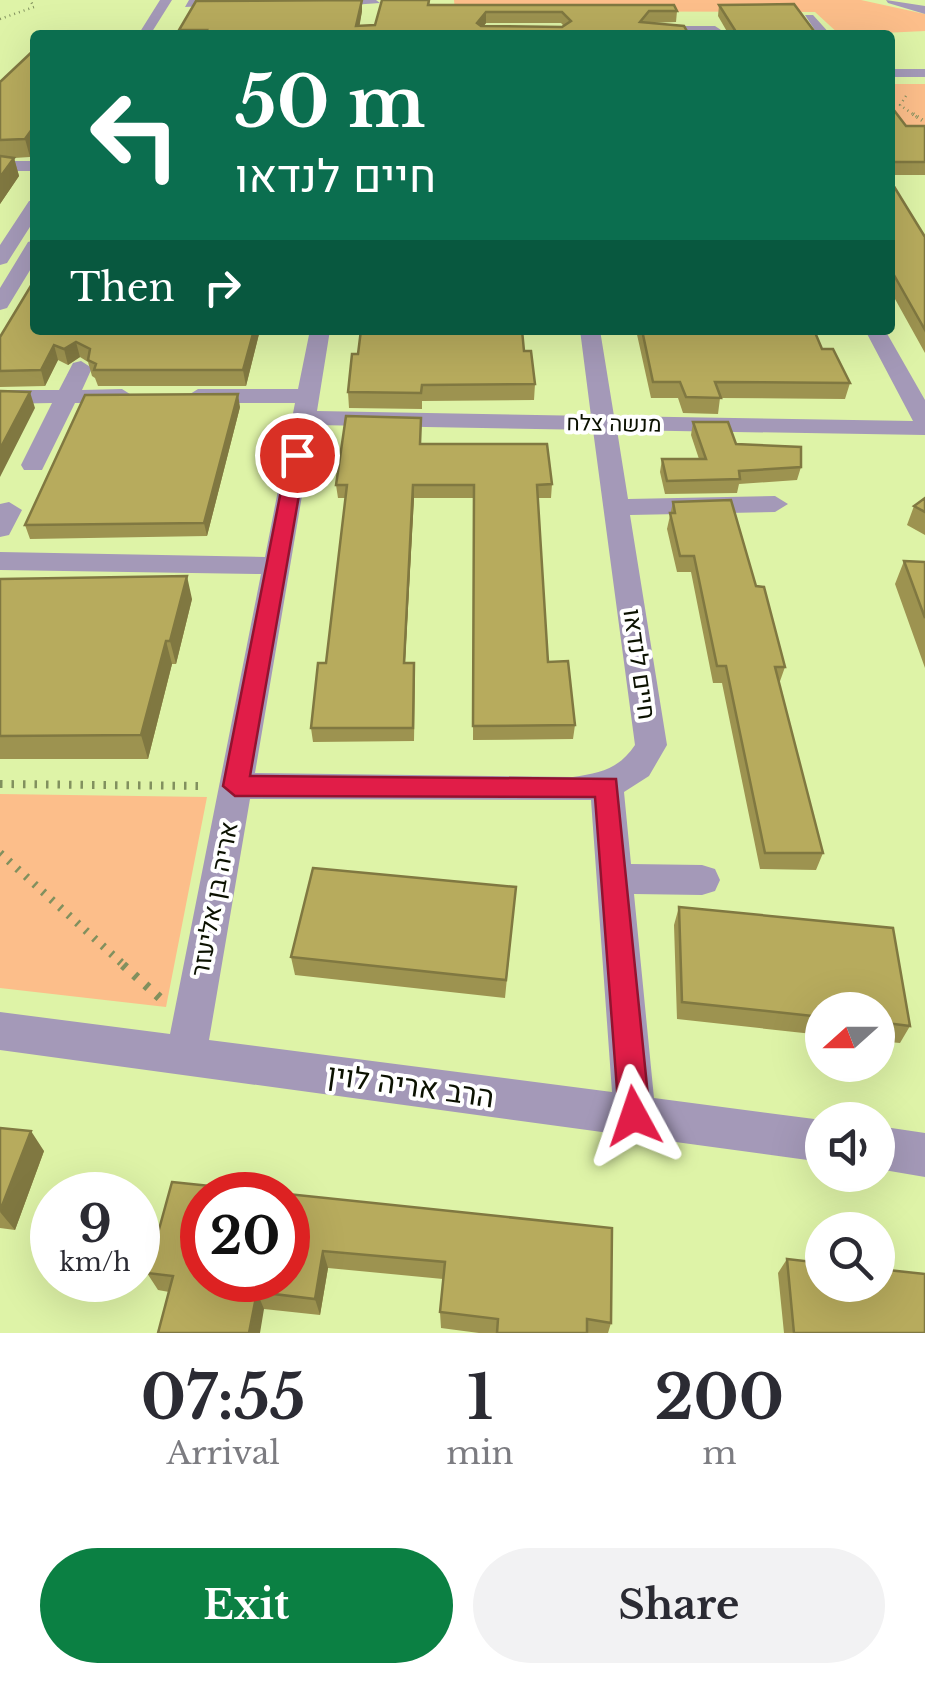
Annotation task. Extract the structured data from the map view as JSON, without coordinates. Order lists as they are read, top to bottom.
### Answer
{
  "streets": {
    "street": [
      "מנשה צלח",
      "חיים לנדאו",
      "אריה בן אליעזר",
      "הרב אריה לוין"
    ]
  },
  "crossings": [
    ["מנשה צלח", "חיים לנדאו"],
    ["מנשה צלח", "אריה בן אליעזר"],
    ["אריה בן אליעזר", "הרב אריה לוין"]
  ],
  "north": "left",
  "page": {
    "turn": ["50 m", "חיים לנדאו"],
    "then": "Then",
    "speed": "9 km/h",
    "limit": "20",
    "eta": [
      "07:55",
      "Arrival",
      "1",
      "min",
      "200",
      "m"
    ],
    "buttons": ["Exit", "Share"]
  }
}
